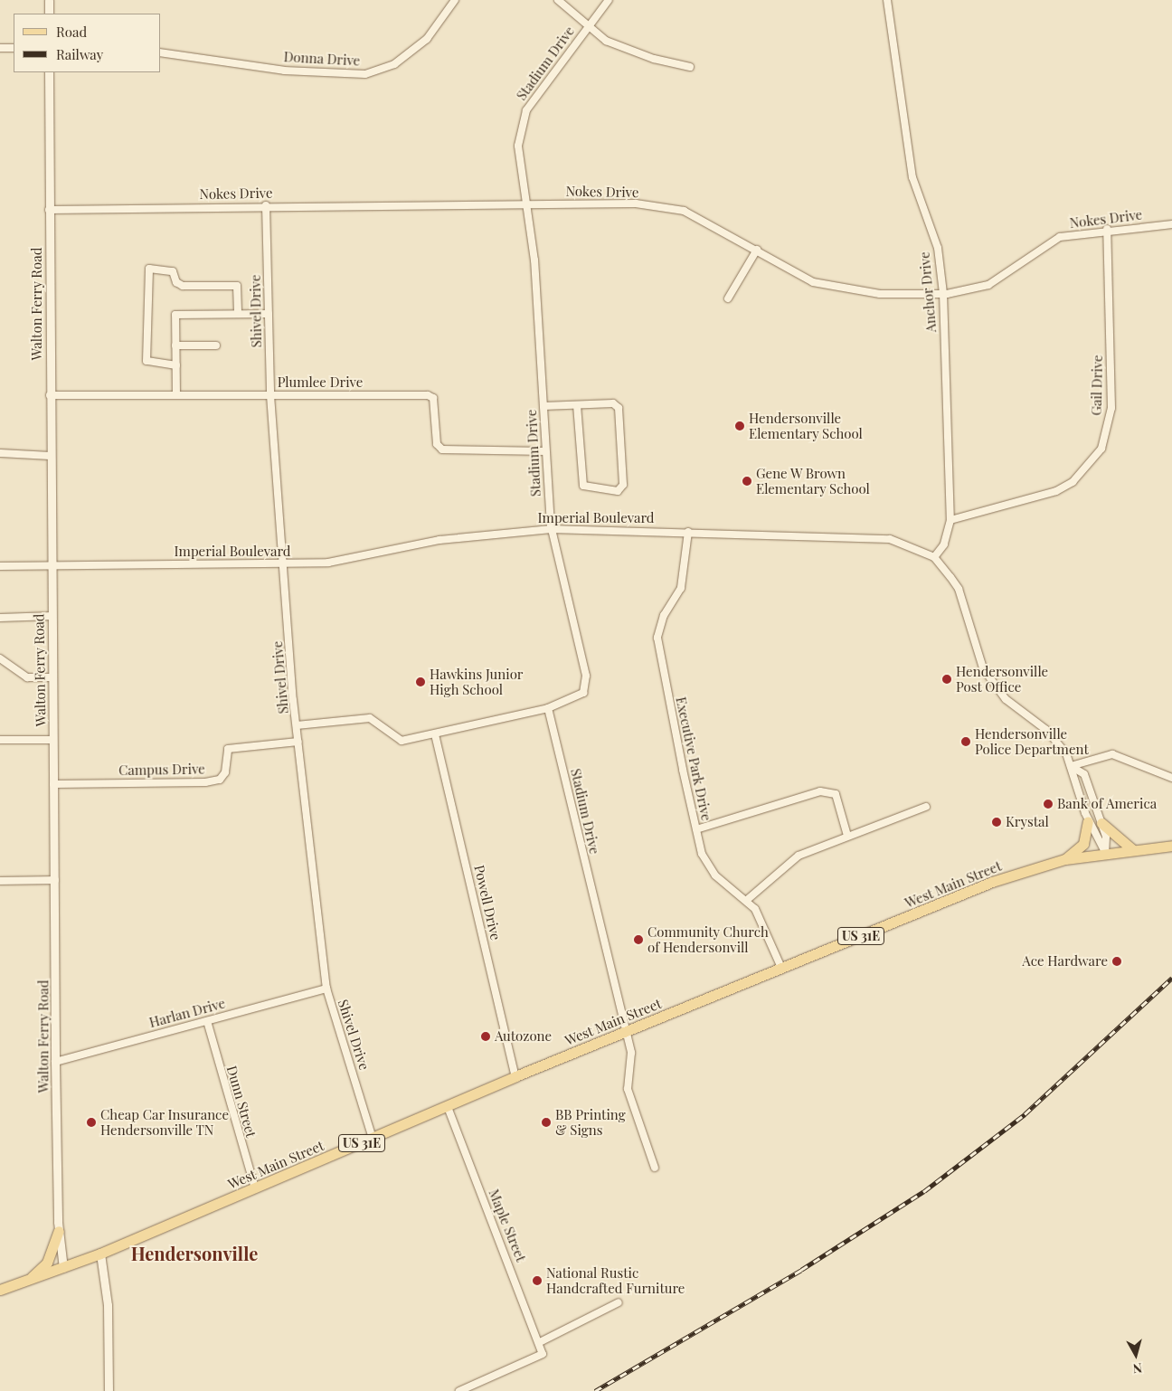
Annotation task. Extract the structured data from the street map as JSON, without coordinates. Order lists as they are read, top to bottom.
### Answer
{
  "streets": {
    "main road": ["West Main Street", "US 31E"],
    "street": [
      "Donna Drive",
      "Stadium Drive",
      "Nokes Drive",
      "Anchor Drive",
      "Walton Ferry Road",
      "Shivel Drive",
      "Plumlee Drive",
      "Gail Drive",
      "Imperial Boulevard",
      "Executive Park Drive",
      "Campus Drive",
      "Powell Drive",
      "Harlan Drive",
      "Dunn Street",
      "Maple Street"
    ]
  },
  "crossings": [
    ["Stadium Drive", "Nokes Drive"],
    ["Stadium Drive", "Plumlee Drive"],
    ["Stadium Drive", "Imperial Boulevard"],
    ["Stadium Drive", "West Main Street"],
    ["Nokes Drive", "Anchor Drive"],
    ["Nokes Drive", "Walton Ferry Road"],
    ["Nokes Drive", "Shivel Drive"],
    ["Nokes Drive", "Gail Drive"],
    ["Anchor Drive", "Gail Drive"],
    ["Anchor Drive", "Imperial Boulevard"],
    ["Walton Ferry Road", "Plumlee Drive"],
    ["Walton Ferry Road", "Imperial Boulevard"],
    ["Walton Ferry Road", "Campus Drive"],
    ["Walton Ferry Road", "West Main Street"],
    ["Walton Ferry Road", "Harlan Drive"],
    ["Shivel Drive", "Plumlee Drive"],
    ["Shivel Drive", "Imperial Boulevard"],
    ["Shivel Drive", "Campus Drive"],
    ["Shivel Drive", "West Main Street"],
    ["Shivel Drive", "Harlan Drive"],
    ["Imperial Boulevard", "Executive Park Drive"],
    ["Executive Park Drive", "West Main Street"],
    ["West Main Street", "Powell Drive"],
    ["West Main Street", "Dunn Street"],
    ["West Main Street", "Maple Street"],
    ["Harlan Drive", "Dunn Street"]
  ],
  "districts": ["Hendersonville"],
  "places": [
    "Hendersonville Elementary School",
    "Gene W Brown Elementary School",
    "Hendersonville Post Office",
    "Hawkins Junior High School",
    "Hendersonville Police Department",
    "Bank of America",
    "Krystal",
    "Community Church of Hendersonvill",
    "Ace Hardware",
    "Autozone",
    "Cheap Car Insurance Hendersonville TN",
    "BB Printing & Signs",
    "National Rustic Handcrafted Furniture"
  ],
  "legend": ["Road", "Railway"],
  "north": "bottom"
}
